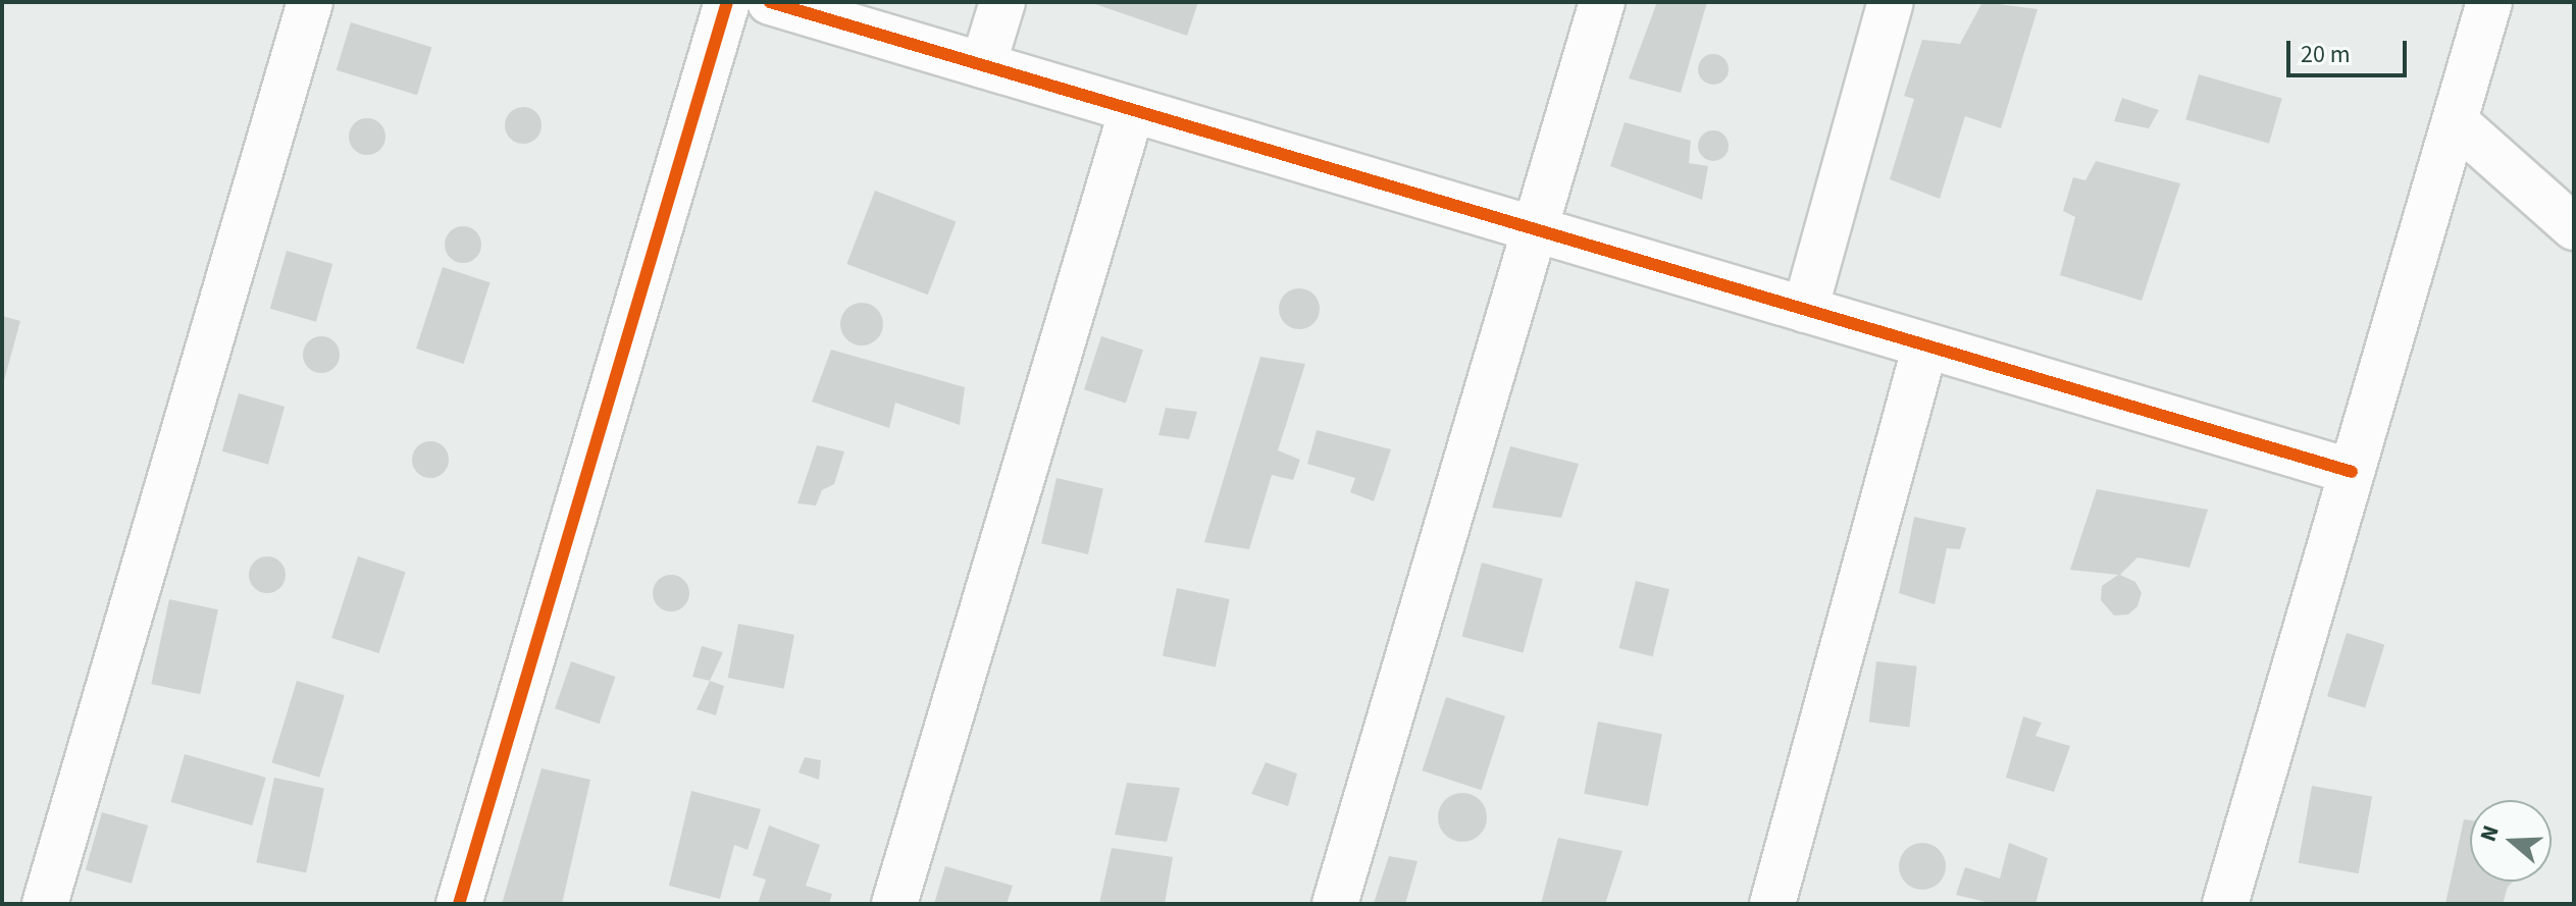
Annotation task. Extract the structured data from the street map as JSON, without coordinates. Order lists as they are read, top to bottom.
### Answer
{
  "scale_bar": "20 m",
  "north": "left"
}
